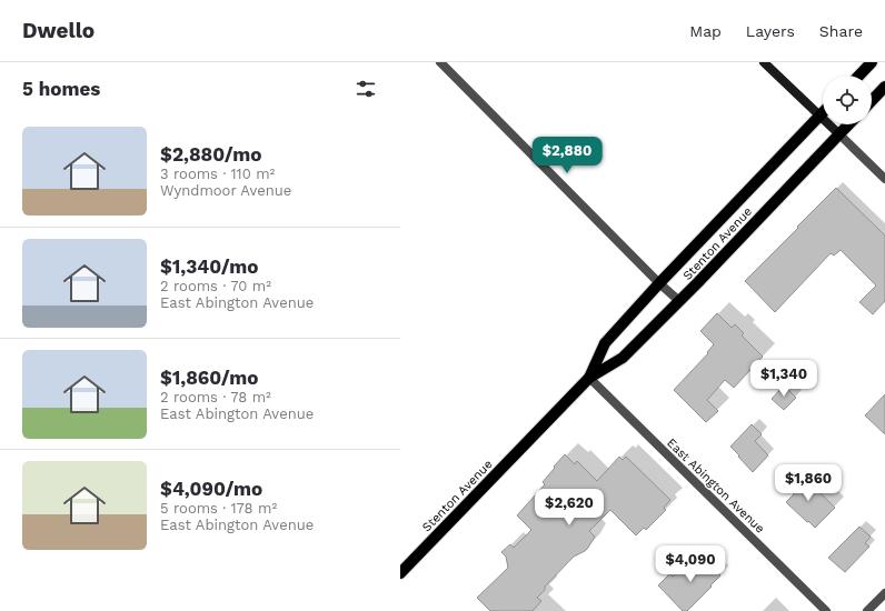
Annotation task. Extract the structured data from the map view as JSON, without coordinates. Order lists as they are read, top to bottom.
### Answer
{
  "streets": {
    "main road": ["Stenton Avenue"],
    "street": ["East Abington Avenue"]
  },
  "crossings": [
    ["Stenton Avenue", "East Abington Avenue"]
  ],
  "page": {
    "header": "Dwello",
    "nav": ["Map", "Layers", "Share"],
    "heading": "5 homes",
    "list": [
      {
        "name": "$2,880/mo",
        "note": "3 rooms · 110 m² · Wyndmoor Avenue"
      },
      {
        "name": "$1,340/mo",
        "note": "2 rooms · 70 m² · East Abington Avenue"
      },
      {
        "name": "$1,860/mo",
        "note": "2 rooms · 78 m² · East Abington Avenue"
      },
      {
        "name": "$4,090/mo",
        "note": "5 rooms · 178 m² · East Abington Avenue"
      }
    ],
    "price": [
      "$2,880",
      "$1,340",
      "$1,860",
      "$2,620",
      "$4,090"
    ]
  }
}
